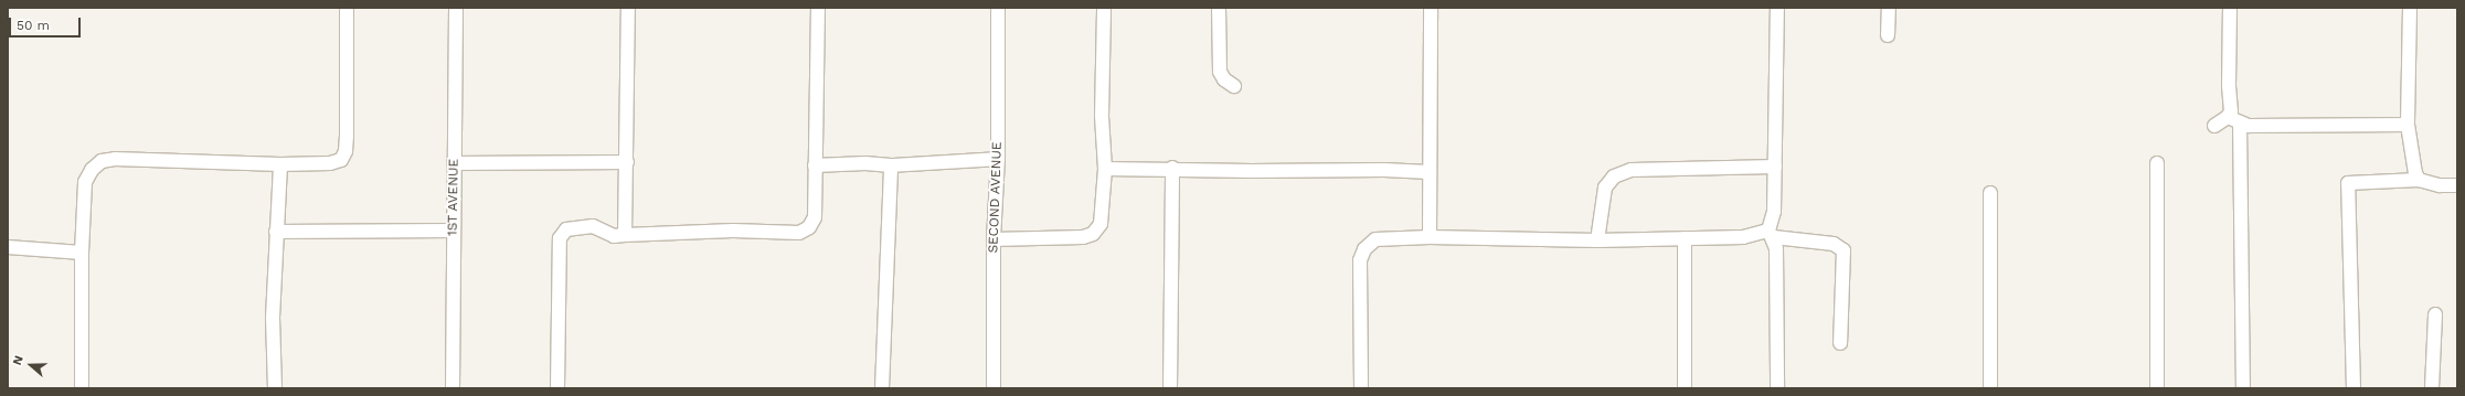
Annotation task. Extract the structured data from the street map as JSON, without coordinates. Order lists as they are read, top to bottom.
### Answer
{
  "streets": {
    "street": ["1ST AVENUE", "SECOND AVENUE"]
  },
  "scale_bar": "50 m",
  "north": "left"
}
